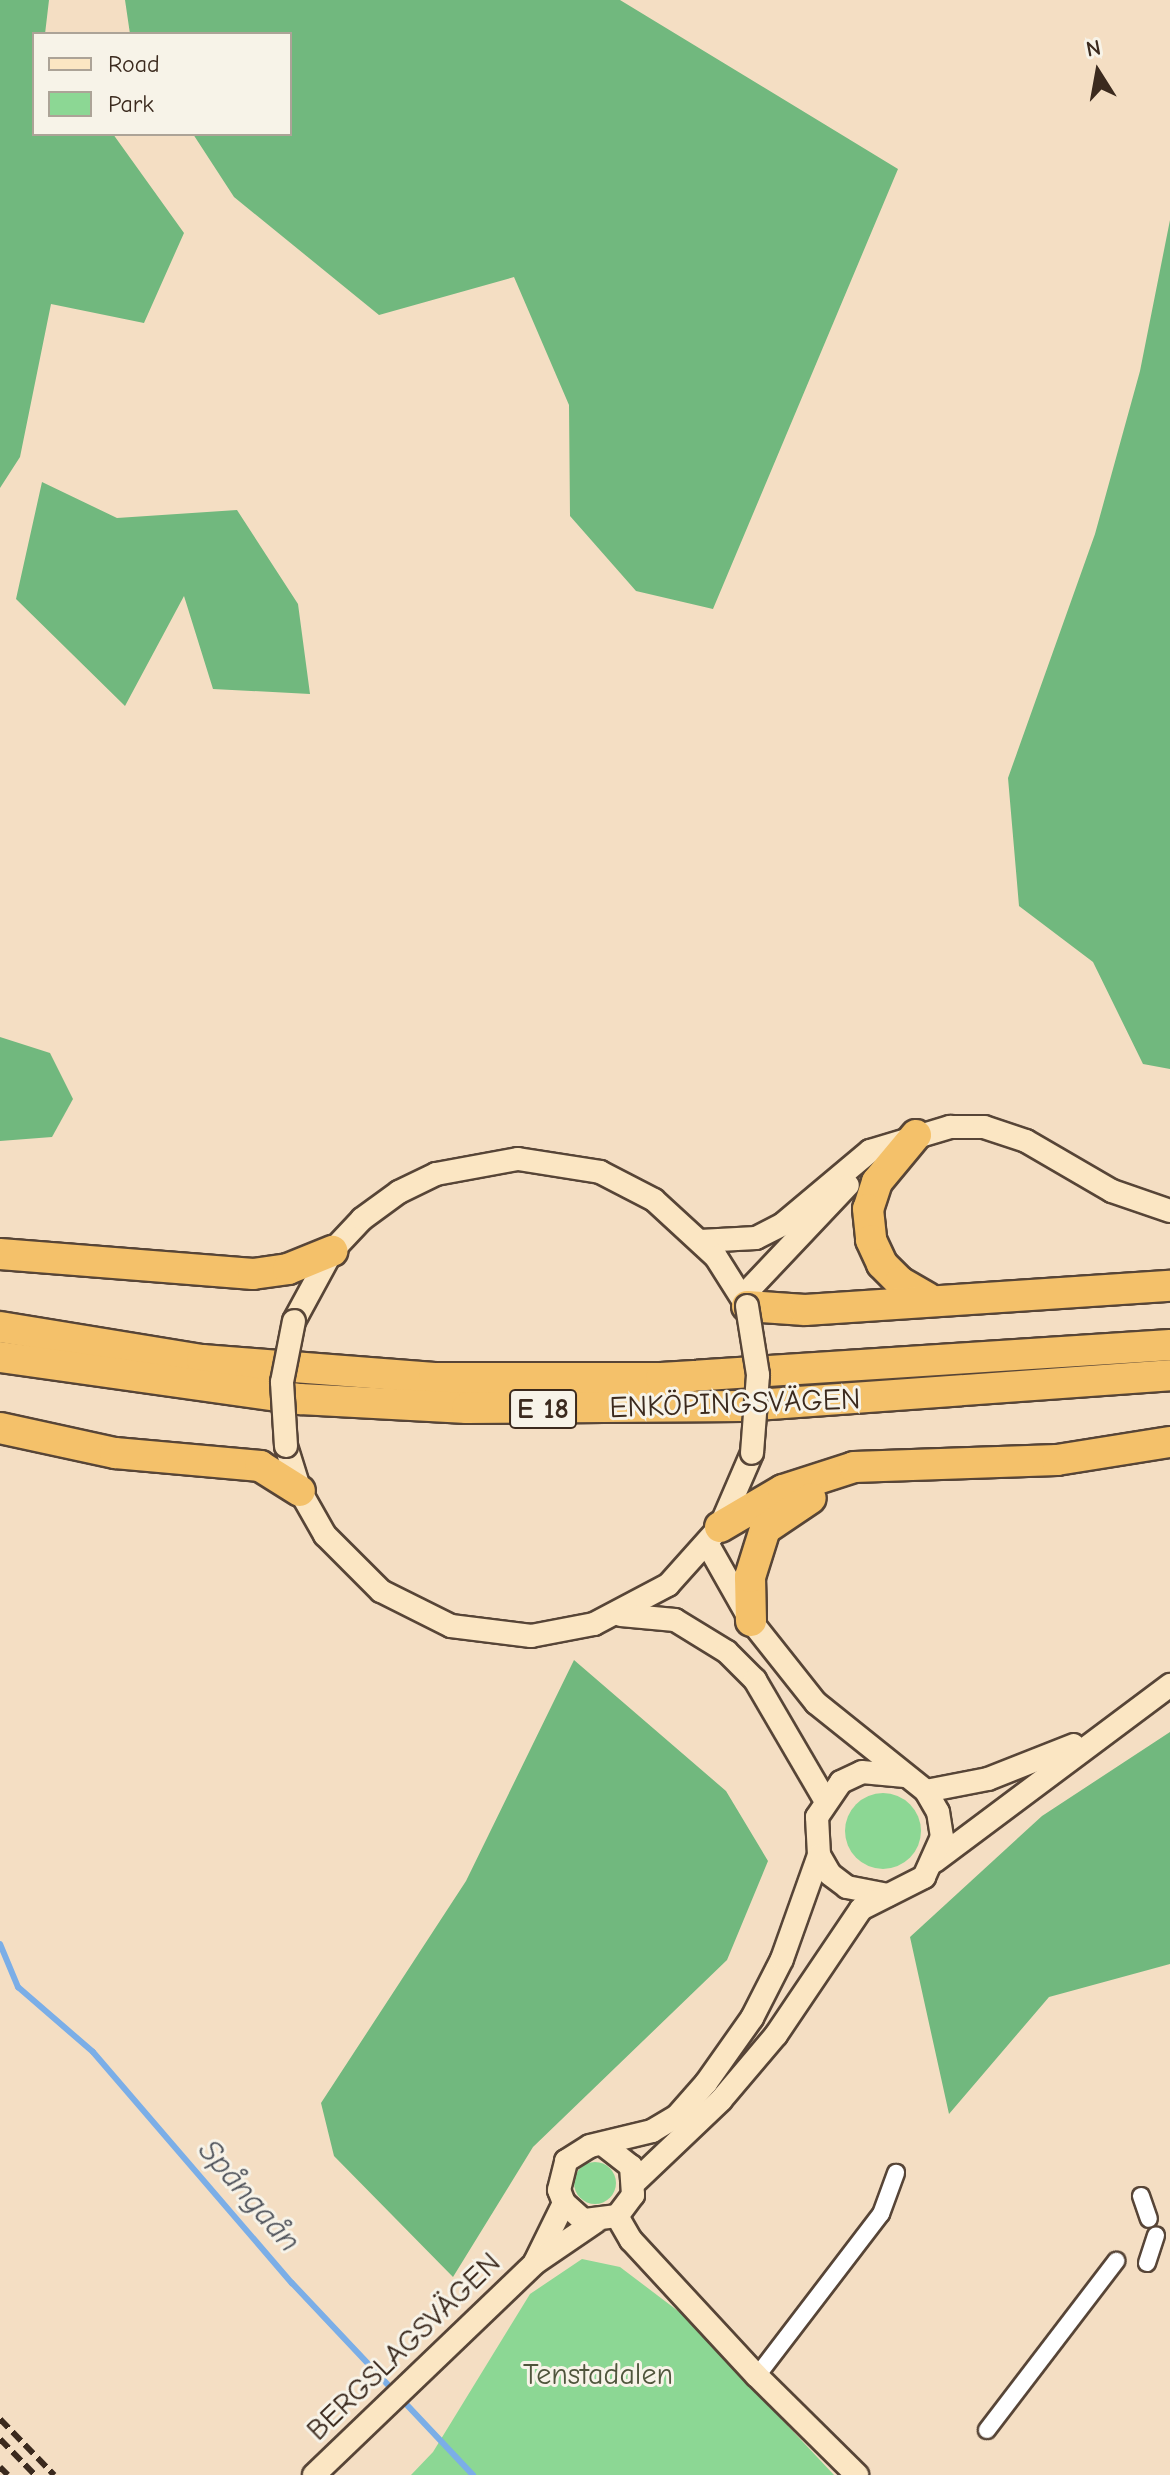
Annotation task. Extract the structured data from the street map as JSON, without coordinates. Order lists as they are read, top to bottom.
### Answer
{
  "streets": {
    "highway": ["ENKÖPINGSVÄGEN", "E 18"],
    "main road": ["BERGSLAGSVÄGEN"]
  },
  "crossings": [
    ["ENKÖPINGSVÄGEN", "E 18"]
  ],
  "water": ["Spångaån"],
  "parks": ["Tenstadalen"],
  "legend": ["Road", "Park"],
  "north": "top"
}
